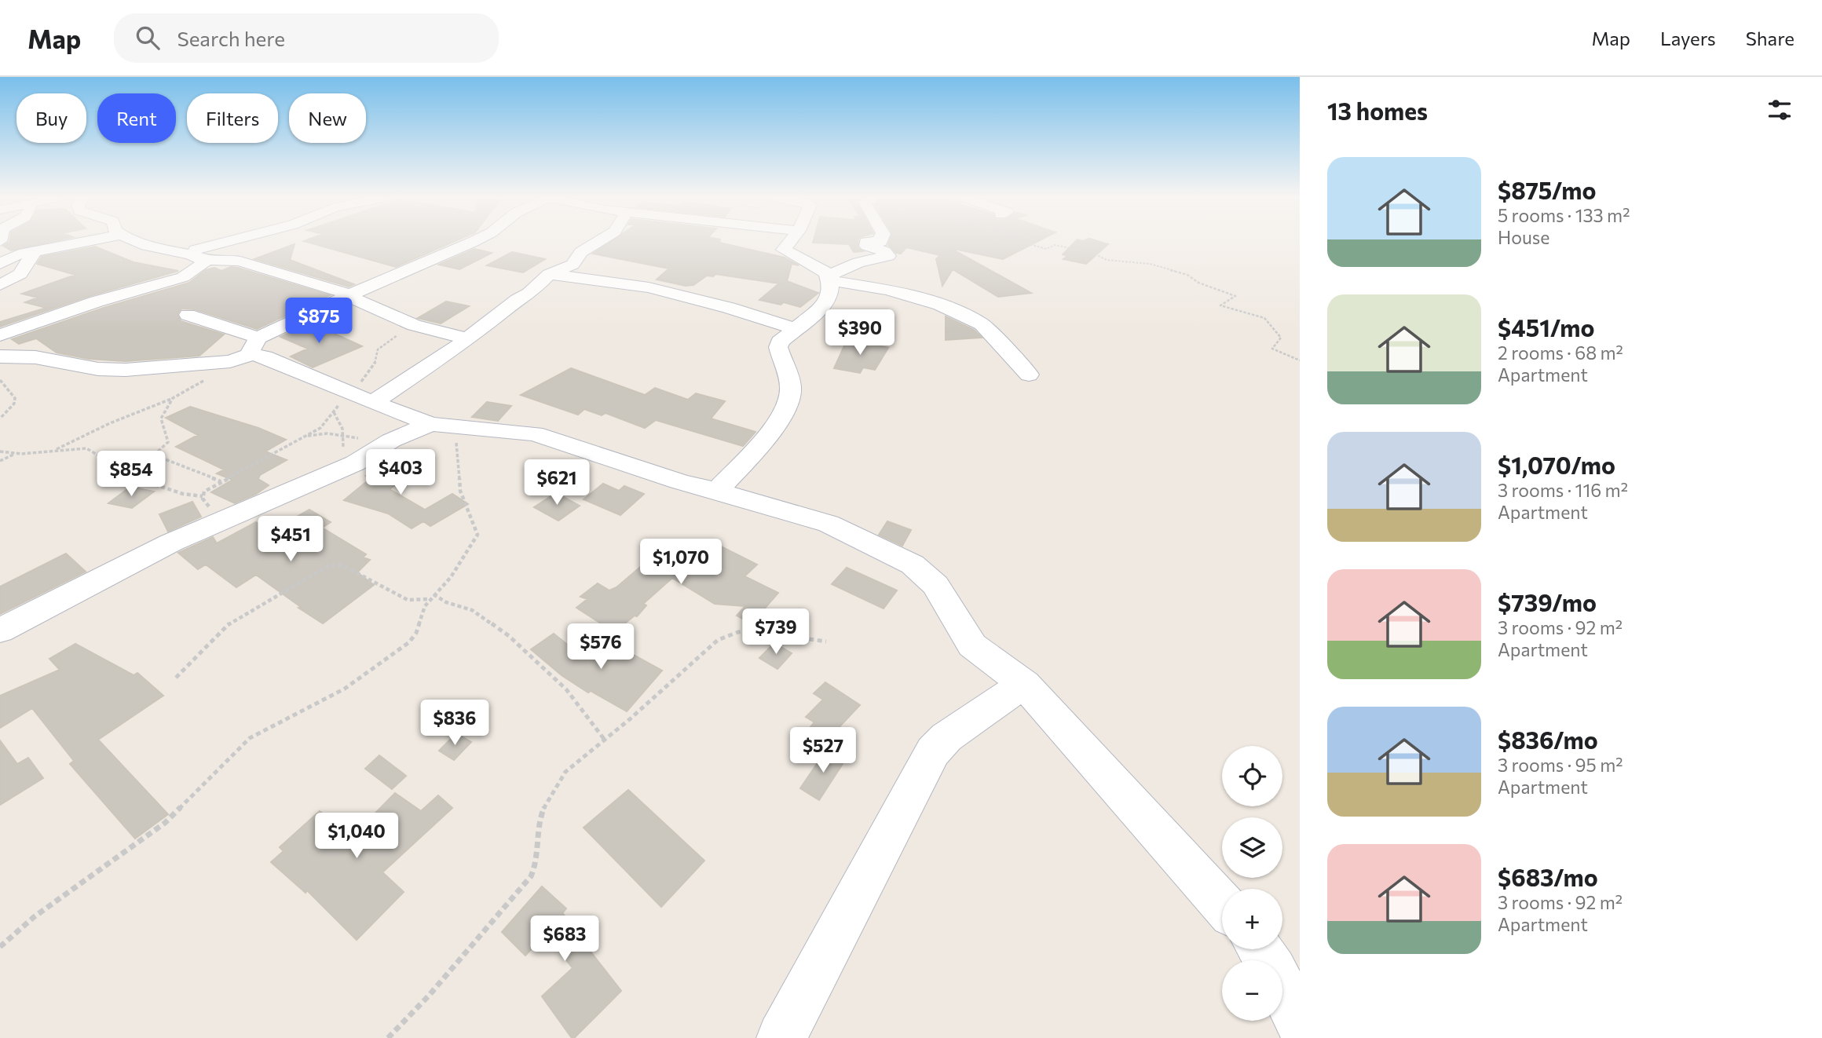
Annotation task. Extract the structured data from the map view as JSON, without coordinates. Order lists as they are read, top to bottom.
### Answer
{
  "page": {
    "header": "Map",
    "search": "Search here",
    "nav": ["Map", "Layers", "Share"],
    "heading": "13 homes",
    "chip": [
      "Buy",
      "Rent",
      "Filters",
      "New"
    ],
    "list": [
      {
        "name": "$875/mo",
        "note": "5 rooms · 133 m² · House"
      },
      {
        "name": "$451/mo",
        "note": "2 rooms · 68 m² · Apartment"
      },
      {
        "name": "$1,070/mo",
        "note": "3 rooms · 116 m² · Apartment"
      },
      {
        "name": "$739/mo",
        "note": "3 rooms · 92 m² · Apartment"
      },
      {
        "name": "$836/mo",
        "note": "3 rooms · 95 m² · Apartment"
      },
      {
        "name": "$683/mo",
        "note": "3 rooms · 92 m² · Apartment"
      }
    ],
    "price": [
      "$875",
      "$390",
      "$403",
      "$854",
      "$621",
      "$451",
      "$1,070",
      "$739",
      "$576",
      "$836",
      "$527",
      "$1,040",
      "$683"
    ],
    "map_buttons": ["+", "−"]
  }
}
